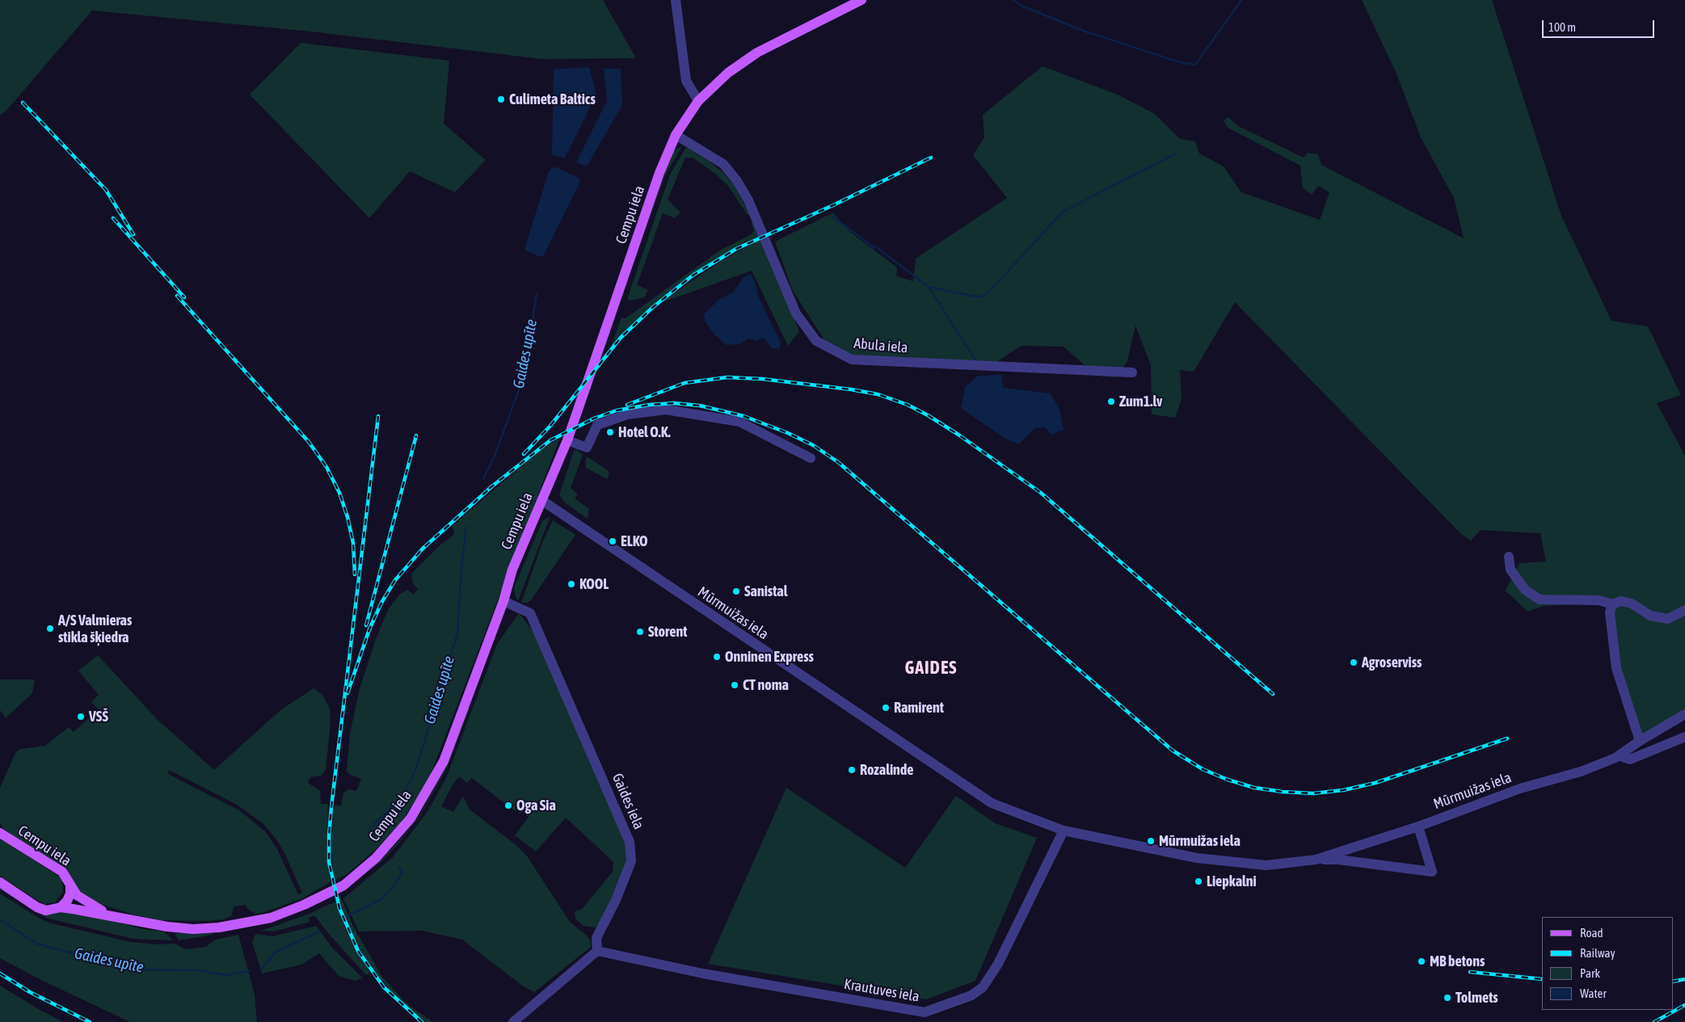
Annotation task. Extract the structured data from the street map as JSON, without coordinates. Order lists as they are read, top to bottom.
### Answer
{
  "streets": {
    "main road": ["Cempu iela"],
    "street": [
      "Abula iela",
      "Mūrmuižas iela",
      "Gaides iela",
      "Krautuves iela"
    ]
  },
  "crossings": [
    ["Cempu iela", "Abula iela"],
    ["Cempu iela", "Mūrmuižas iela"],
    ["Cempu iela", "Gaides iela"],
    ["Mūrmuižas iela", "Krautuves iela"],
    ["Gaides iela", "Krautuves iela"]
  ],
  "districts": ["GAIDES"],
  "water": ["Gaides upīte"],
  "places": [
    "Culimeta Baltics",
    "Zum1.lv",
    "Hotel O.K.",
    "ELKO",
    "KOOL",
    "Sanistal",
    "A/S Valmieras stikla šķiedra",
    "Storent",
    "Onninen Express",
    "Agroserviss",
    "CT noma",
    "Ramirent",
    "VSŠ",
    "Rozalinde",
    "Oga Sia",
    "Mūrmuižas iela",
    "Liepkalni",
    "MB betons",
    "Tolmets"
  ],
  "legend": [
    "Road",
    "Railway",
    "Park",
    "Water"
  ],
  "scale_bar": "100 m"
}
